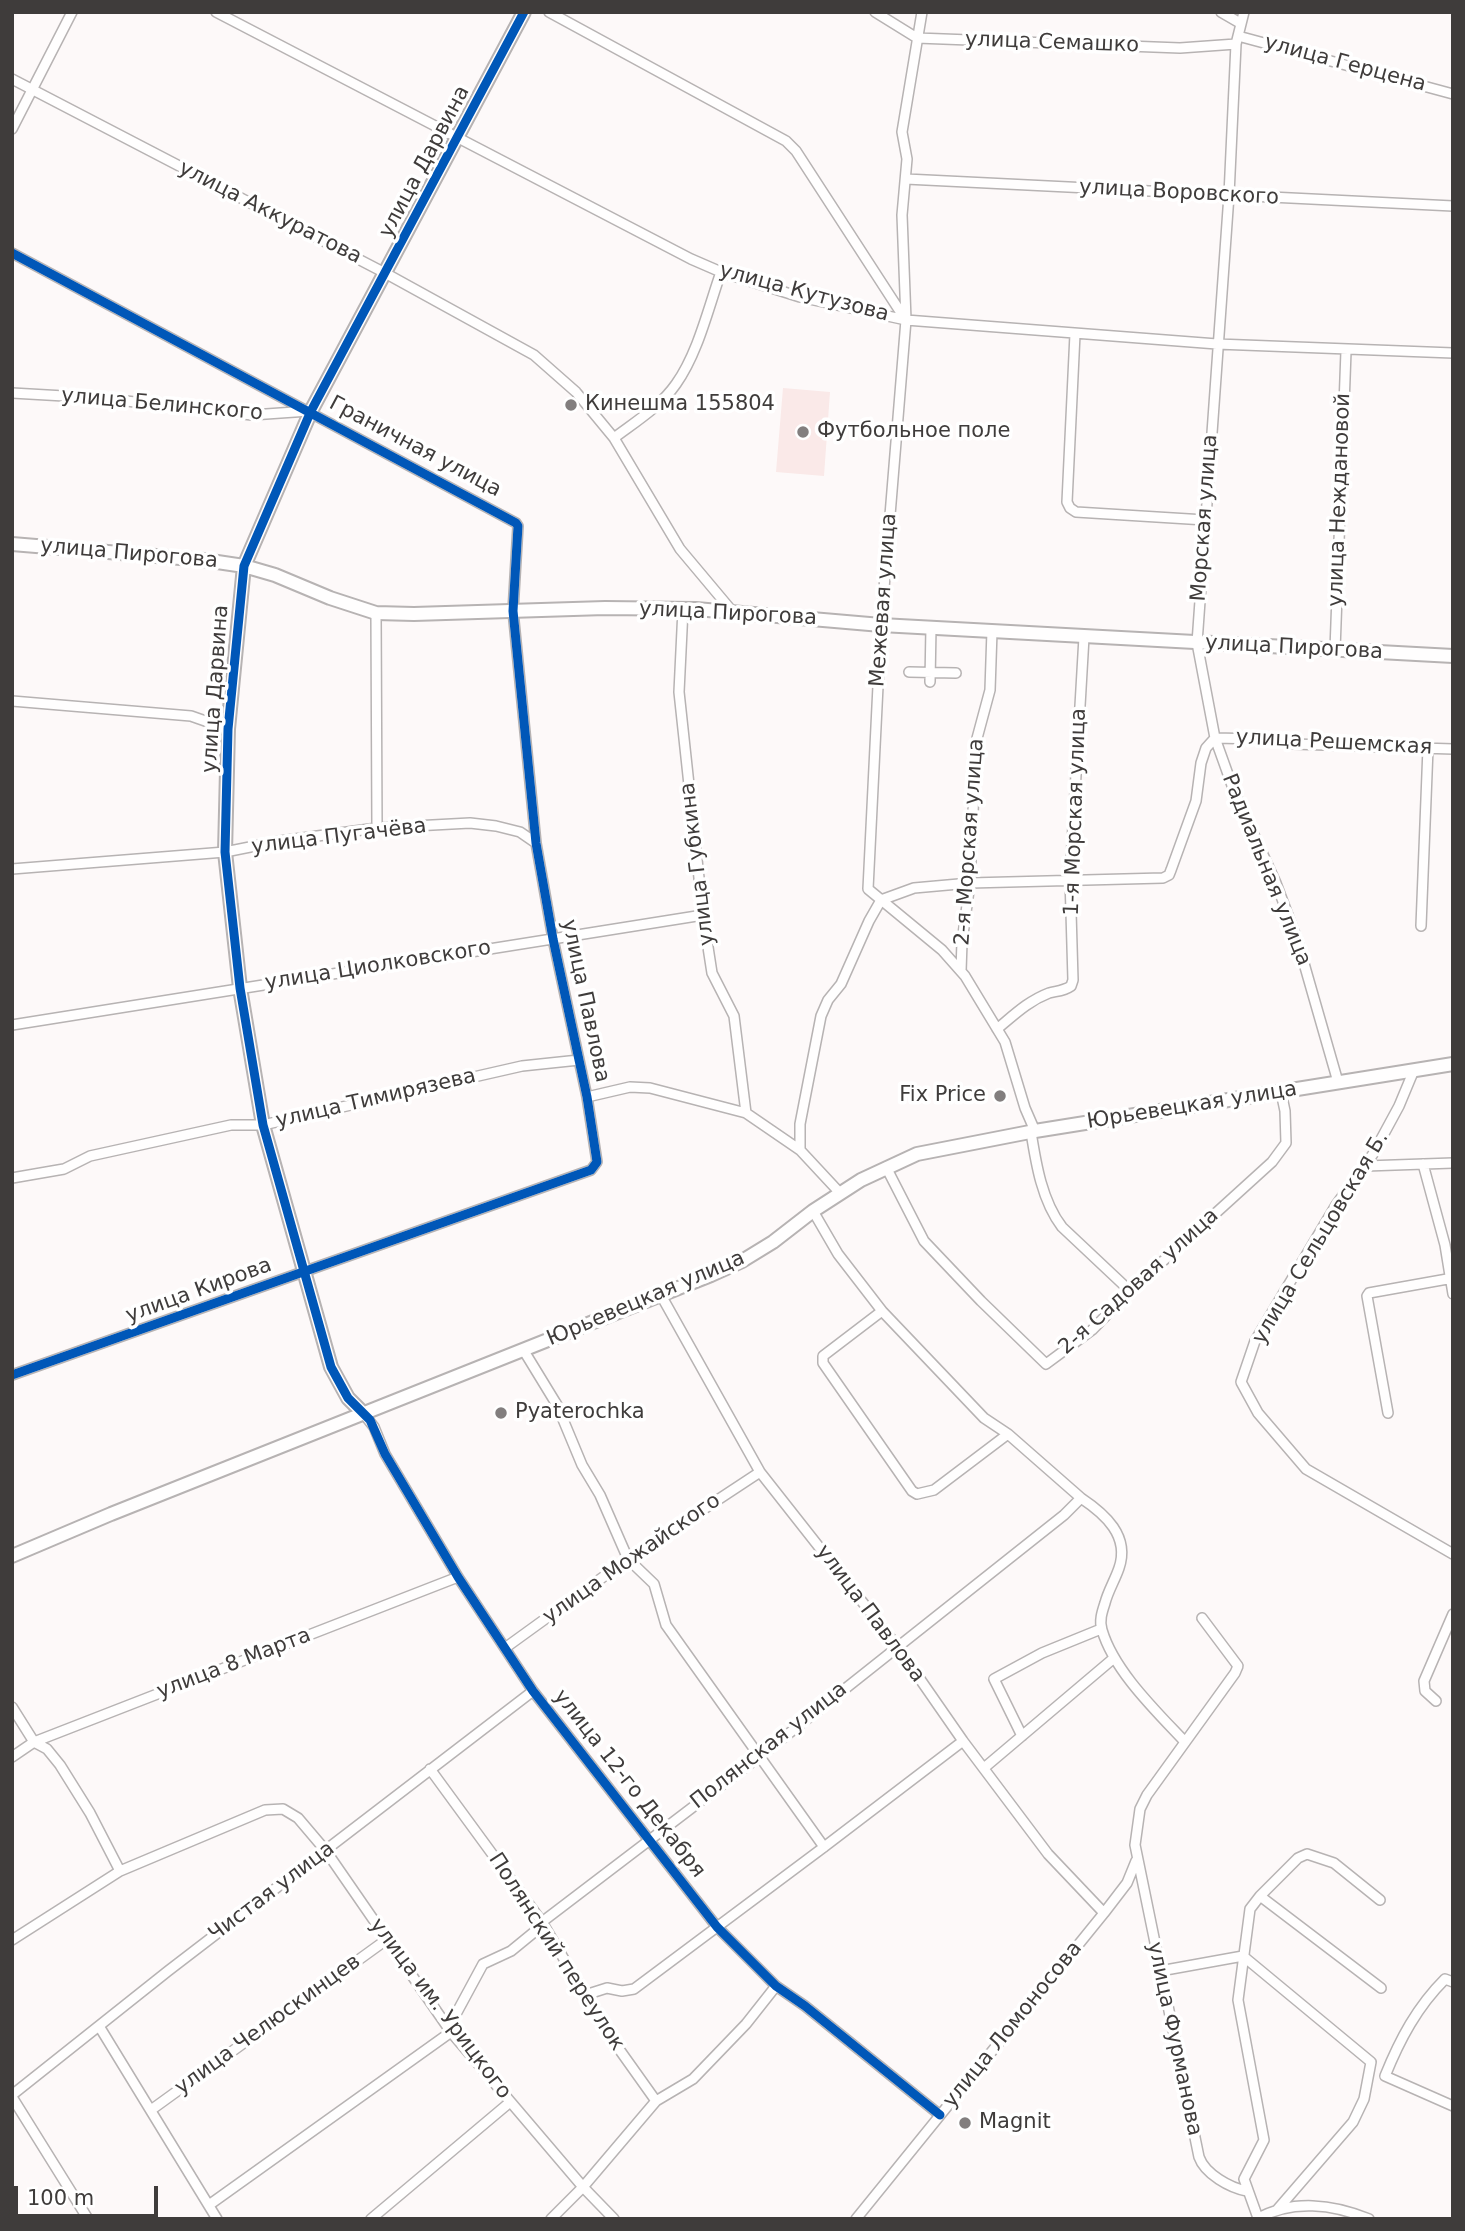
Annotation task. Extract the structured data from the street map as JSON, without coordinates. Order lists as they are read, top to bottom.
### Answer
{
  "streets": {
    "street": [
      "улица Семашко",
      "улица Герцена",
      "улица Дарвина",
      "улица Воровского",
      "улица Аккуратова",
      "улица Кутузова",
      "улица Белинского",
      "Граничная улица",
      "улица Неждановой",
      "Морская улица",
      "улица Пирогова",
      "Межевая улица",
      "улица Решемская",
      "1-я Морская улица",
      "улица Пугачёва",
      "2-я Морская улица",
      "улица Губкина",
      "Радиальная улица",
      "улица Циолковского",
      "улица Павлова",
      "улица Тимирязева",
      "Юрьевецкая улица",
      "улица Сельцовская Б.",
      "2-я Садовая улица",
      "улица Кирова",
      "улица Можайского",
      "улица 8 Марта",
      "Полянская улица",
      "улица 12-го Декабря",
      "Чистая улица",
      "Полянский переулок",
      "улица им. Урицкого",
      "улица Челюскинцев",
      "улица Ломоносова",
      "улица Фурманова"
    ]
  },
  "crossings": [
    ["улица Семашко", "улица Герцена"],
    ["улица Семашко", "Морская улица"],
    ["улица Семашко", "Межевая улица"],
    ["улица Герцена", "Морская улица"],
    ["улица Дарвина", "улица Аккуратова"],
    ["улица Дарвина", "улица Кутузова"],
    ["улица Дарвина", "улица Белинского"],
    ["улица Дарвина", "Граничная улица"],
    ["улица Дарвина", "улица Пирогова"],
    ["улица Дарвина", "улица Пугачёва"],
    ["улица Дарвина", "улица Циолковского"],
    ["улица Дарвина", "улица Тимирязева"],
    ["улица Дарвина", "Юрьевецкая улица"],
    ["улица Дарвина", "улица Кирова"],
    ["улица Дарвина", "улица 12-го Декабря"],
    ["улица Воровского", "Морская улица"],
    ["улица Воровского", "Межевая улица"],
    ["улица Аккуратова", "улица Пирогова"],
    ["улица Кутузова", "улица Неждановой"],
    ["улица Кутузова", "Морская улица"],
    ["улица Кутузова", "Межевая улица"],
    ["улица Белинского", "Граничная улица"],
    ["Граничная улица", "улица Пирогова"],
    ["Граничная улица", "улица Пугачёва"],
    ["Граничная улица", "улица Павлова"],
    ["улица Неждановой", "улица Пирогова"],
    ["Морская улица", "улица Пирогова"],
    ["Морская улица", "улица Решемская"],
    ["Морская улица", "Радиальная улица"],
    ["улица Пирогова", "Межевая улица"],
    ["улица Пирогова", "1-я Морская улица"],
    ["улица Пирогова", "2-я Морская улица"],
    ["улица Пирогова", "улица Губкина"],
    ["Межевая улица", "1-я Морская улица"],
    ["Межевая улица", "2-я Морская улица"],
    ["Межевая улица", "Юрьевецкая улица"],
    ["Межевая улица", "2-я Садовая улица"],
    ["улица Решемская", "Радиальная улица"],
    ["улица Пугачёва", "улица Павлова"],
    ["улица Губкина", "улица Циолковского"],
    ["Радиальная улица", "Юрьевецкая улица"],
    ["улица Циолковского", "улица Павлова"],
    ["улица Павлова", "улица Тимирязева"],
    ["улица Павлова", "Юрьевецкая улица"],
    ["улица Павлова", "улица Кирова"],
    ["улица Павлова", "улица Можайского"],
    ["улица Павлова", "Полянская улица"],
    ["улица Павлова", "улица Ломоносова"],
    ["Юрьевецкая улица", "улица Сельцовская Б."],
    ["Юрьевецкая улица", "2-я Садовая улица"],
    ["Юрьевецкая улица", "улица 12-го Декабря"],
    ["улица Можайского", "улица 12-го Декабря"],
    ["улица 8 Марта", "улица 12-го Декабря"],
    ["Полянская улица", "улица 12-го Декабря"],
    ["Полянская улица", "Полянский переулок"],
    ["Полянская улица", "улица им. Урицкого"],
    ["улица 12-го Декабря", "Чистая улица"],
    ["улица 12-го Декабря", "улица Ломоносова"],
    ["Чистая улица", "Полянский переулок"],
    ["Чистая улица", "улица им. Урицкого"],
    ["улица им. Урицкого", "улица Челюскинцев"],
    ["улица Ломоносова", "улица Фурманова"]
  ],
  "places": [
    "Кинешма 155804",
    "Футбольное поле",
    "Fix Price",
    "Pyaterochka",
    "Magnit"
  ],
  "scale_bar": "100 m"
}
